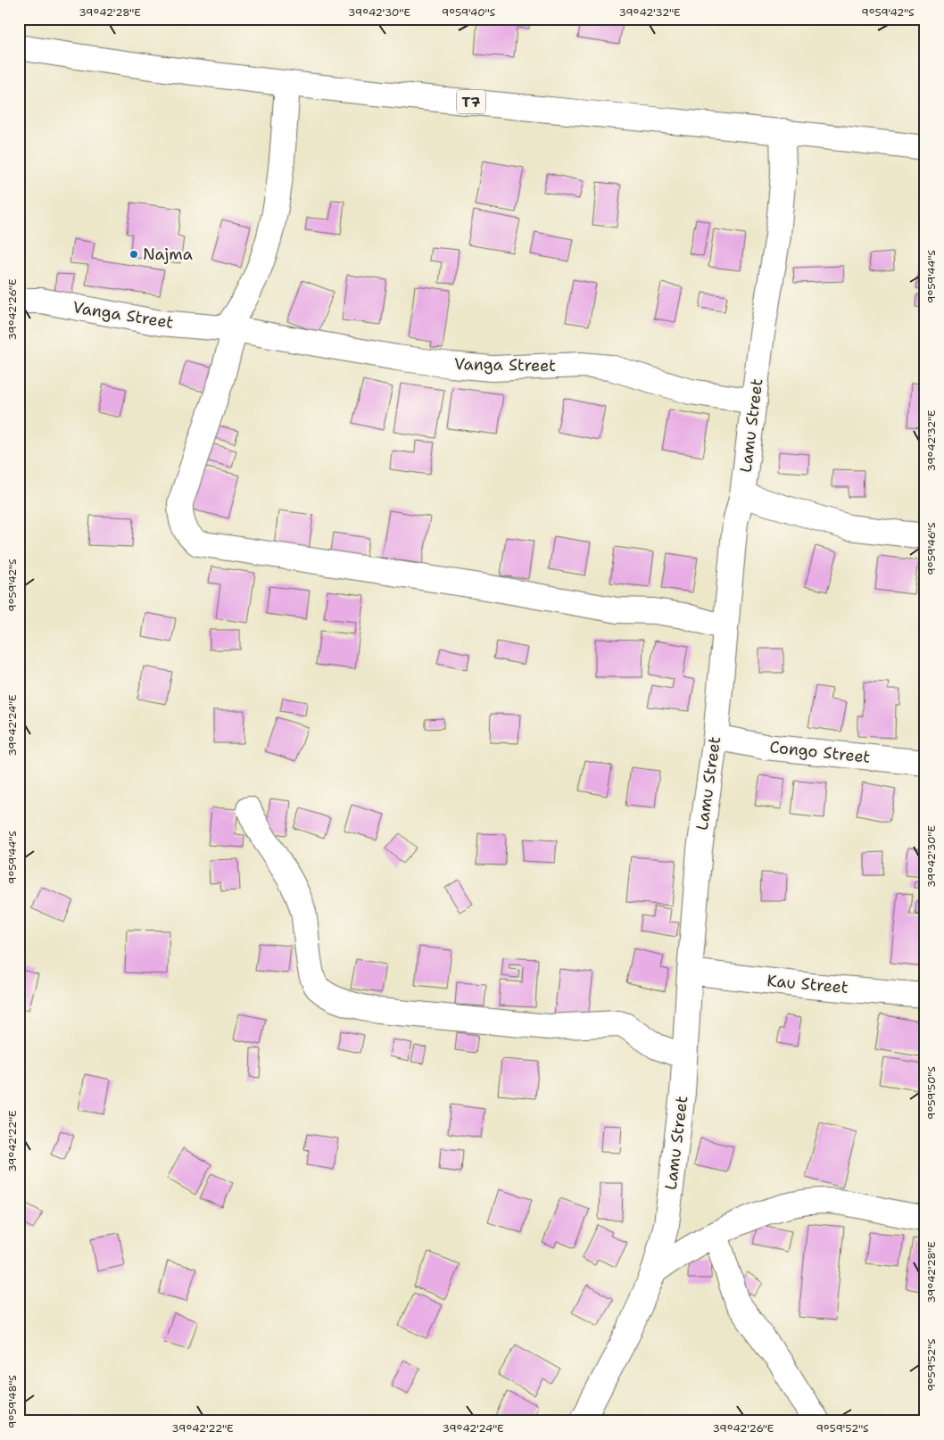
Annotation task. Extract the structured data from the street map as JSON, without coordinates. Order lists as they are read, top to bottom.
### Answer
{
  "streets": {
    "main road": [
      "T7",
      "Vanga Street",
      "Lamu Street",
      "Congo Street",
      "Kau Street"
    ]
  },
  "crossings": [
    ["T7", "Lamu Street"],
    ["Vanga Street", "Lamu Street"],
    ["Lamu Street", "Congo Street"],
    ["Lamu Street", "Kau Street"]
  ],
  "places": ["Najma"],
  "coordinates": [
    "39°42'28\"E",
    "39°42'30\"E",
    "9°59'40\"S",
    "39°42'32\"E",
    "9°59'42\"S",
    "9°59'44\"S",
    "39°42'26\"E",
    "9°59'46\"S",
    "39°42'24\"E",
    "9°59'50\"S",
    "39°42'22\"E",
    "9°59'52\"S",
    "9°59'48\"S"
  ]
}
